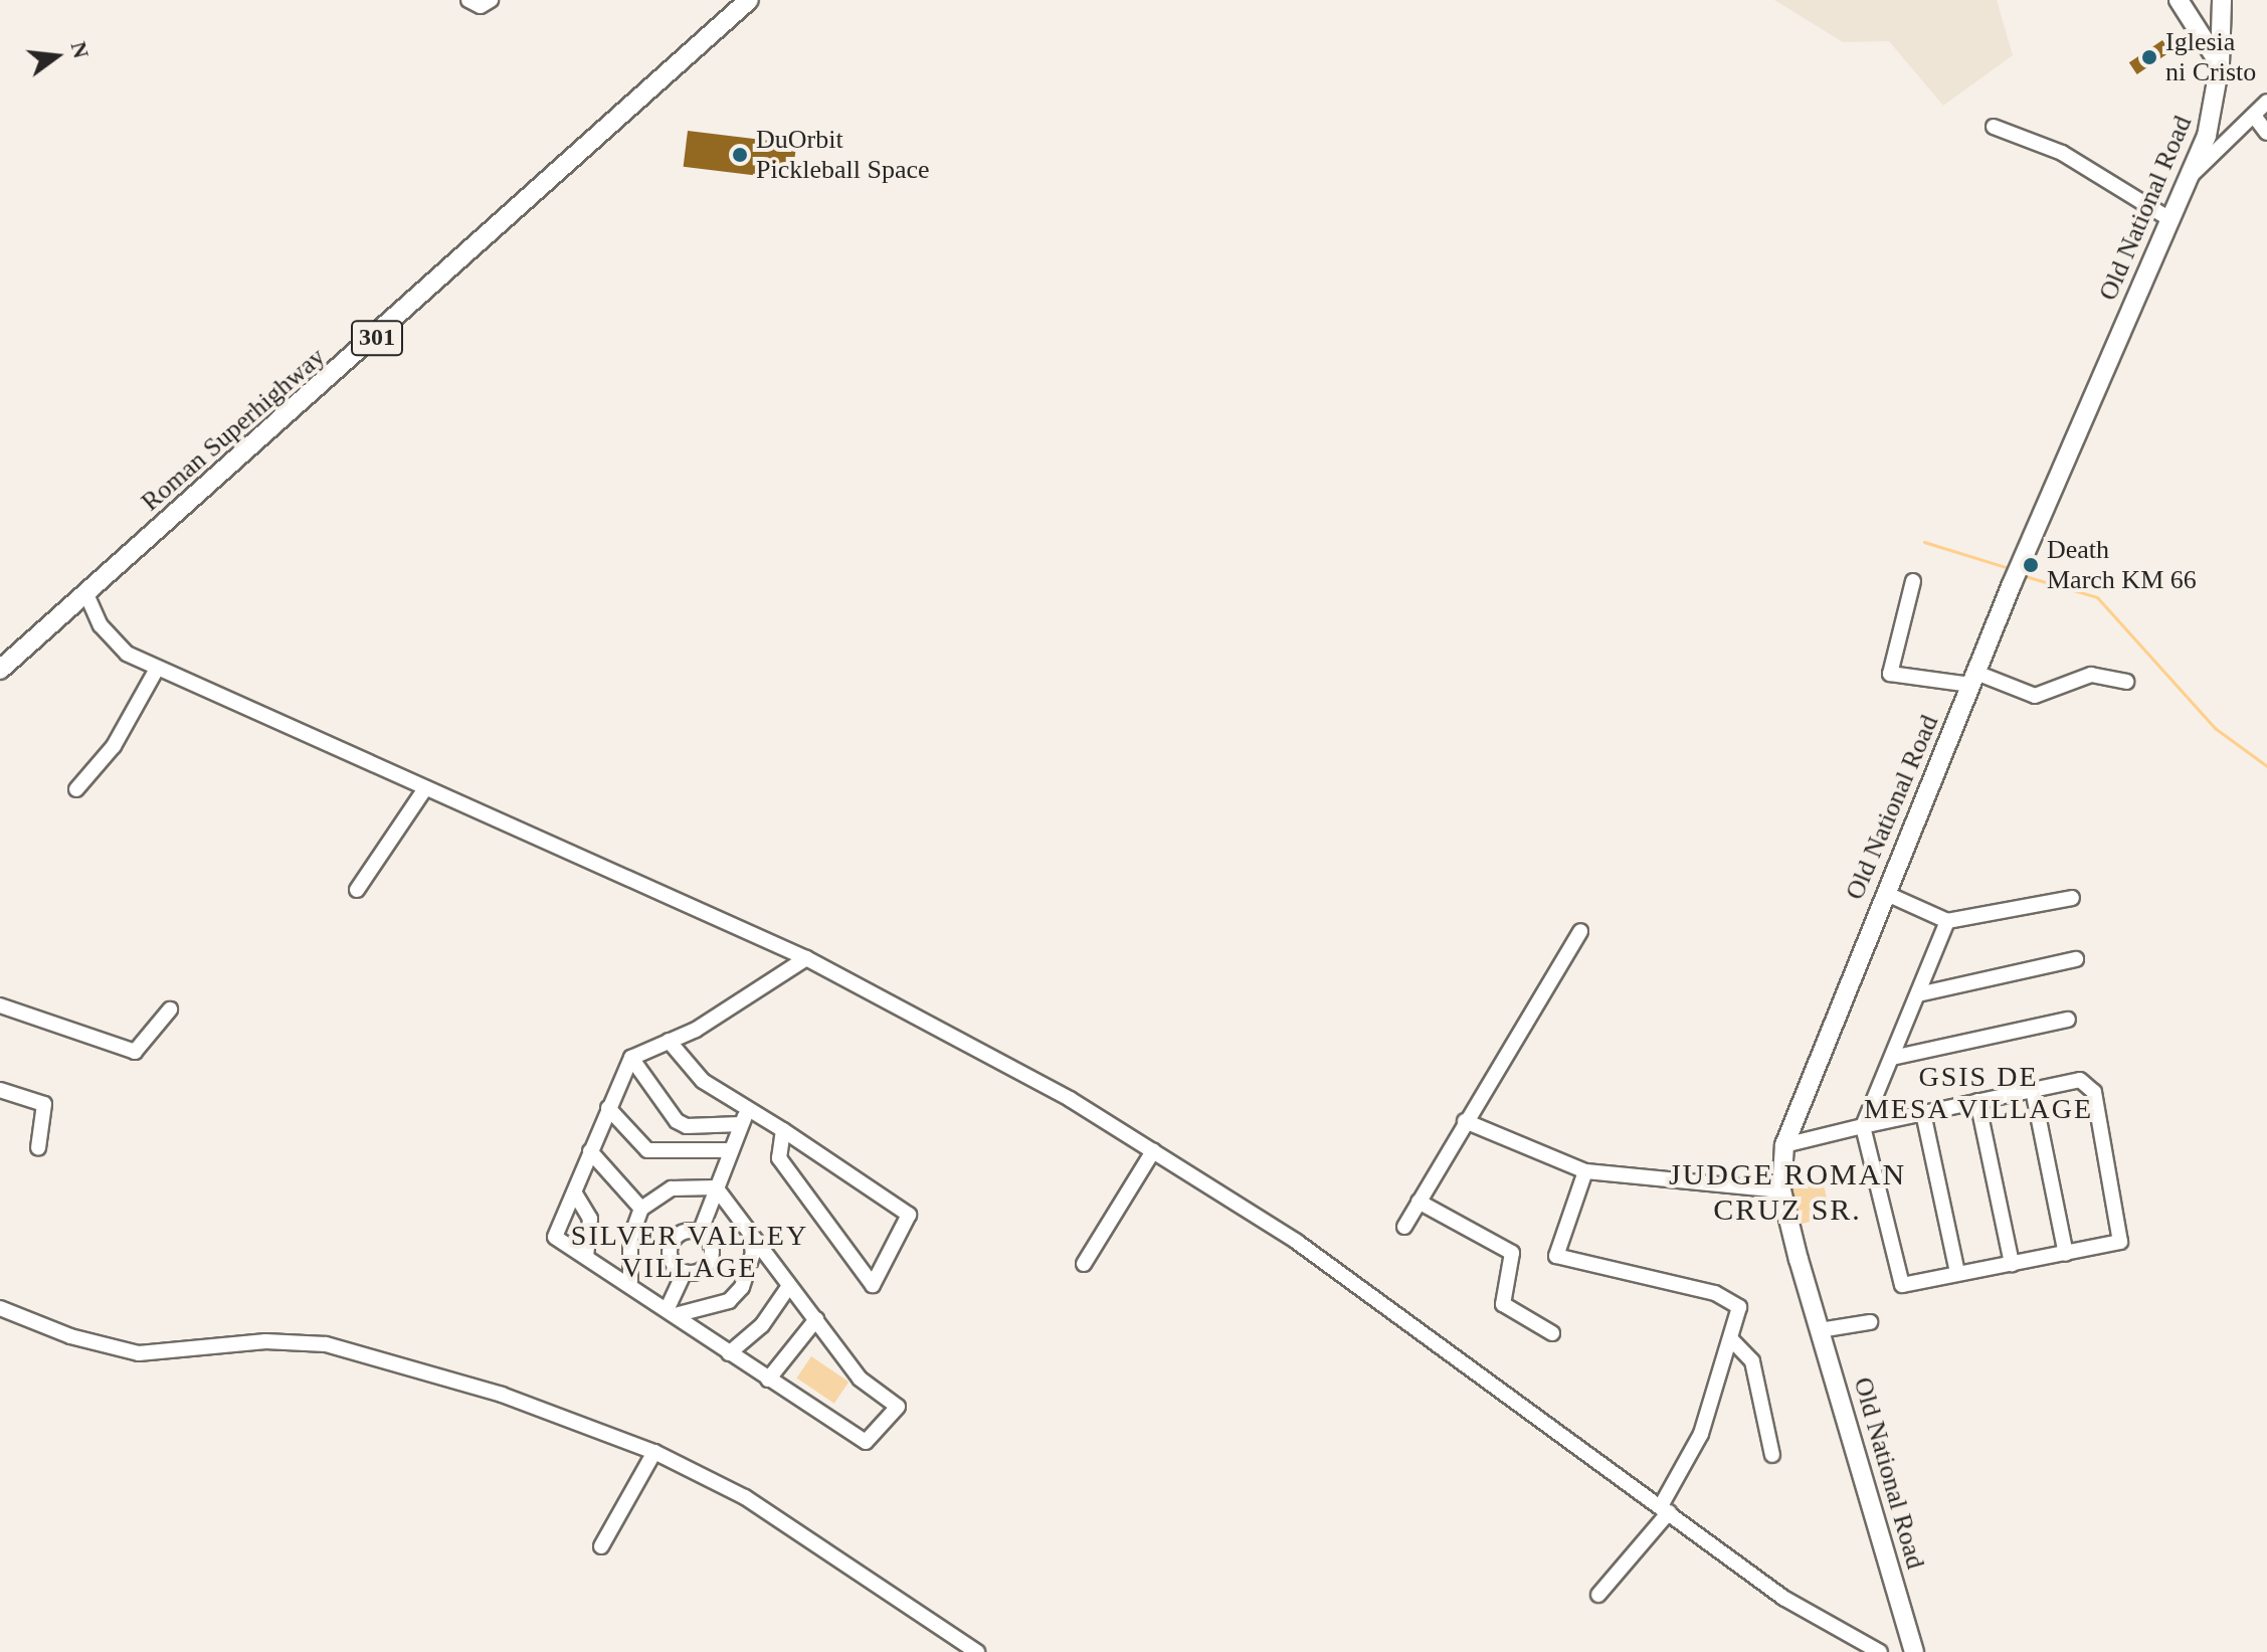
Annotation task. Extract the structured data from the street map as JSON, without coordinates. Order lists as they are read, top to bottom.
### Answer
{
  "streets": {
    "main road": ["Old National Road", "301", "Roman Superhighway"]
  },
  "districts": ["GSIS DE MESA VILLAGE", "JUDGE ROMAN CRUZ SR.", "SILVER VALLEY VILLAGE"],
  "places": ["Iglesia ni Cristo", "DuOrbit Pickleball Space", "Death March KM 66"],
  "north": "right"
}
